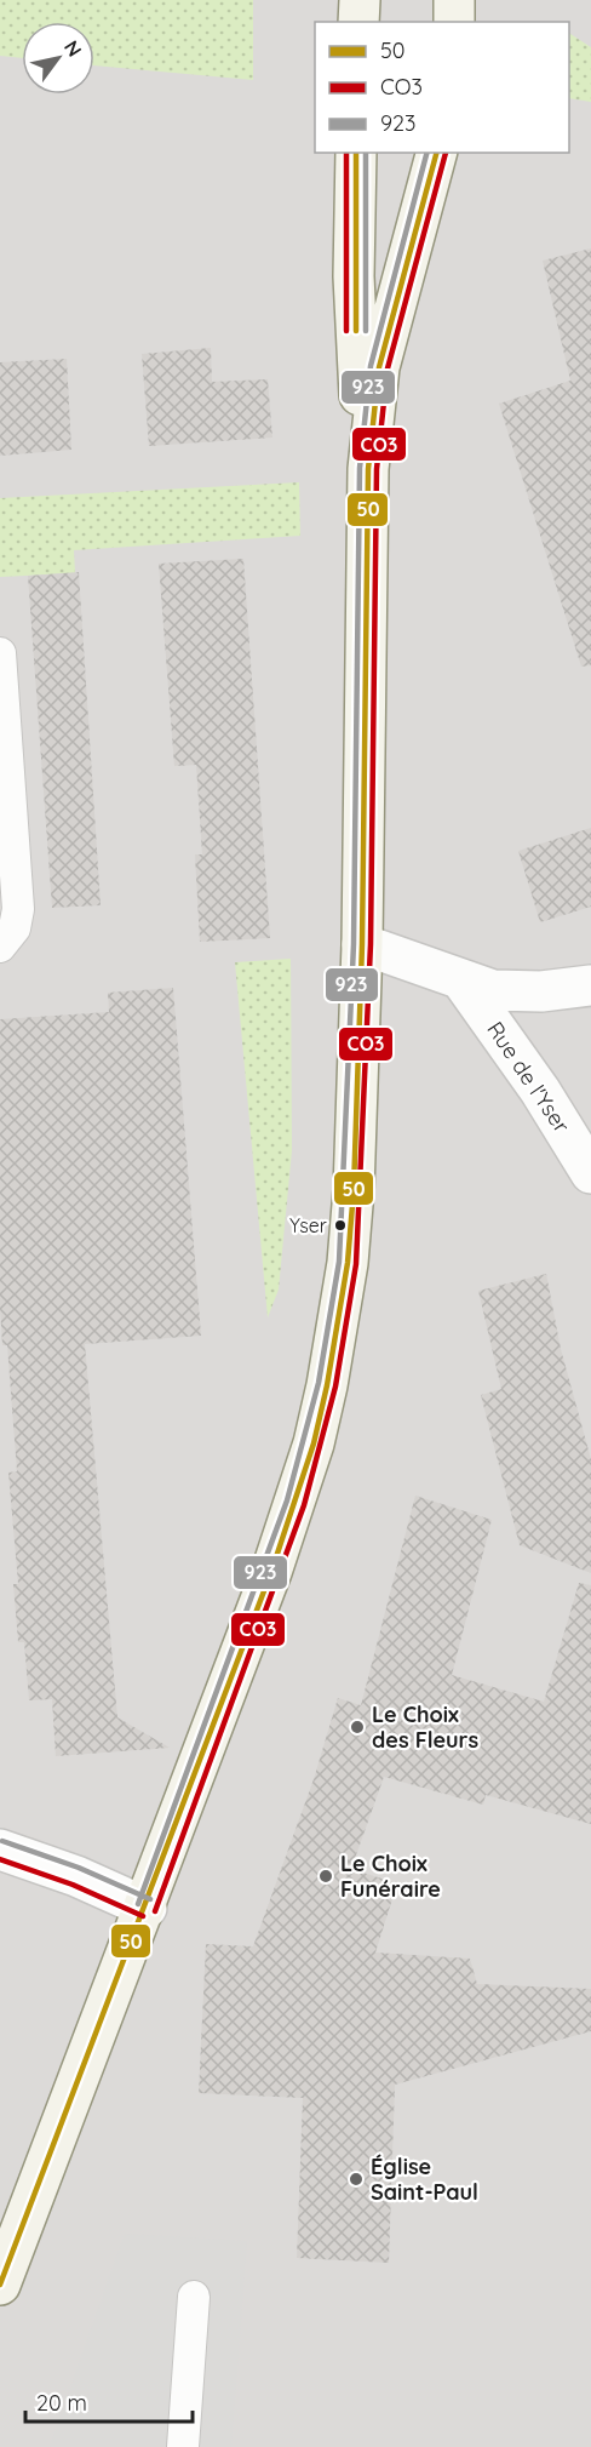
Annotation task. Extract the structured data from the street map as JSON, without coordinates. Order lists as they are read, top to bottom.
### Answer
{
  "streets": {
    "street": ["Rue de l'Yser"]
  },
  "places": [
    "Yser",
    "Le Choix des Fleurs",
    "Le Choix Funéraire",
    "Église Saint-Paul"
  ],
  "lines": ["transit line 50", "transit line CO3", "transit line 923"],
  "legend": ["50", "CO3", "923"],
  "scale_bar": "20 m",
  "north": "top right"
}
